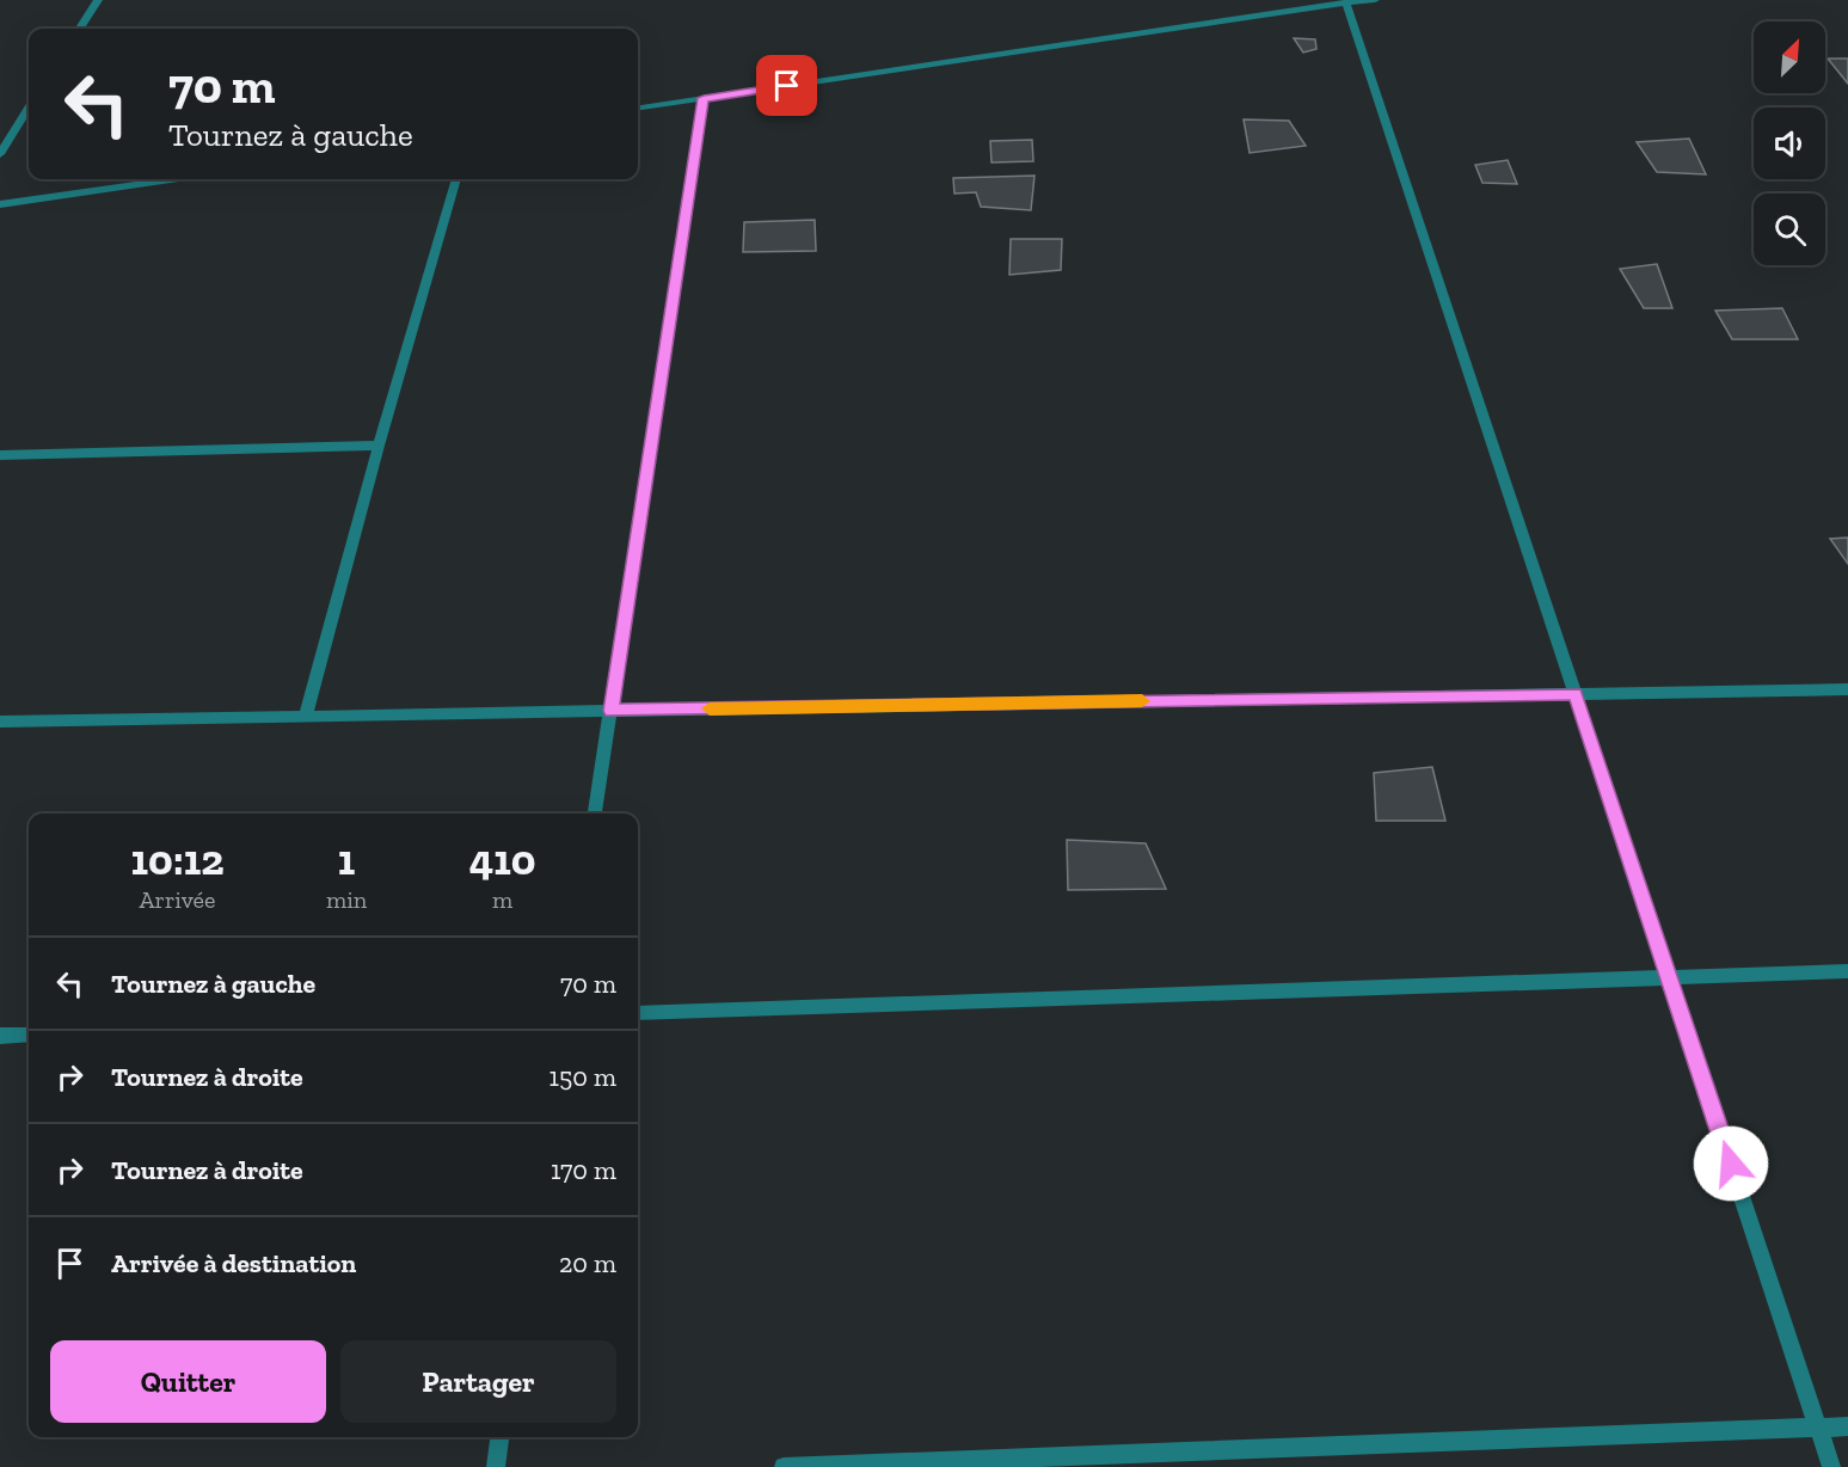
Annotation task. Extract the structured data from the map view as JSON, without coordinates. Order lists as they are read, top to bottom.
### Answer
{
  "north": "top right",
  "page": {
    "turn": ["70 m", "Tournez à gauche"],
    "eta": [
      "10:12",
      "Arrivée",
      "1",
      "min",
      "410",
      "m"
    ],
    "list": [
      {
        "name": "Tournez à gauche",
        "value": "70 m"
      },
      {
        "name": "Tournez à droite",
        "value": "150 m"
      },
      {
        "name": "Tournez à droite",
        "value": "170 m"
      },
      {
        "name": "Arrivée à destination",
        "value": "20 m"
      }
    ],
    "buttons": ["Quitter", "Partager"]
  }
}
